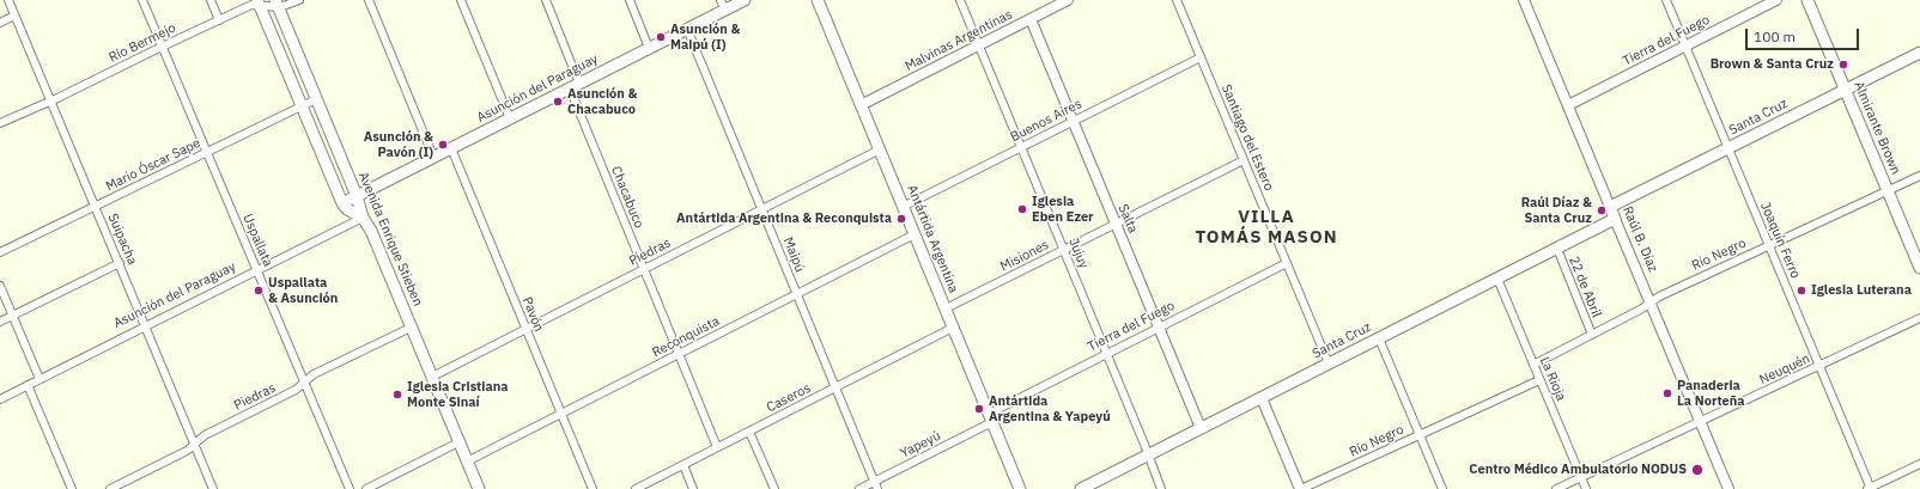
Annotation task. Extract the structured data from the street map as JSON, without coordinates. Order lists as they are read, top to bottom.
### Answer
{
  "streets": {
    "main road": [
      "Asunción del Paraguay",
      "Santa Cruz",
      "Almirante Brown",
      "Avenida Enrique Stieben",
      "Antártida Argentina",
      "Raúl B. Díaz"
    ],
    "street": [
      "Malvinas Argentinas",
      "Tierra del Fuego",
      "Río Bermejo",
      "Buenos Aires",
      "Santiago del Estero",
      "Mario Óscar Sape",
      "Chacabuco",
      "Salta",
      "Suipacha",
      "Uspallata",
      "Joaquín Ferro",
      "Piedras",
      "Jujuy",
      "Maipú",
      "Río Negro",
      "Misiones",
      "22 de Abril",
      "Pavón",
      "Reconquista",
      "Neuquén",
      "La Rioja",
      "Caseros",
      "Yapeyú"
    ]
  },
  "crossings": [
    ["Malvinas Argentinas", "Salta"],
    ["Malvinas Argentinas", "Antártida Argentina"],
    ["Malvinas Argentinas", "Jujuy"],
    ["Tierra del Fuego", "Santiago del Estero"],
    ["Tierra del Fuego", "Salta"],
    ["Tierra del Fuego", "Antártida Argentina"],
    ["Tierra del Fuego", "Raúl B. Díaz"],
    ["Tierra del Fuego", "Joaquín Ferro"],
    ["Tierra del Fuego", "Jujuy"],
    ["Tierra del Fuego", "Yapeyú"],
    ["Río Bermejo", "Suipacha"],
    ["Río Bermejo", "Avenida Enrique Stieben"],
    ["Río Bermejo", "Uspallata"],
    ["Asunción del Paraguay", "Chacabuco"],
    ["Asunción del Paraguay", "Suipacha"],
    ["Asunción del Paraguay", "Avenida Enrique Stieben"],
    ["Asunción del Paraguay", "Uspallata"],
    ["Asunción del Paraguay", "Maipú"],
    ["Asunción del Paraguay", "Pavón"],
    ["Santa Cruz", "Almirante Brown"],
    ["Santa Cruz", "Santiago del Estero"],
    ["Santa Cruz", "Salta"],
    ["Santa Cruz", "Raúl B. Díaz"],
    ["Santa Cruz", "Joaquín Ferro"],
    ["Santa Cruz", "Jujuy"],
    ["Santa Cruz", "22 de Abril"],
    ["Santa Cruz", "La Rioja"],
    ["Buenos Aires", "Santiago del Estero"],
    ["Buenos Aires", "Salta"],
    ["Buenos Aires", "Antártida Argentina"],
    ["Buenos Aires", "Jujuy"],
    ["Almirante Brown", "Río Negro"],
    ["Santiago del Estero", "Misiones"],
    ["Mario Óscar Sape", "Suipacha"],
    ["Mario Óscar Sape", "Avenida Enrique Stieben"],
    ["Mario Óscar Sape", "Uspallata"],
    ["Chacabuco", "Piedras"],
    ["Chacabuco", "Reconquista"],
    ["Chacabuco", "Caseros"],
    ["Salta", "Misiones"],
    ["Suipacha", "Piedras"],
    ["Avenida Enrique Stieben", "Piedras"],
    ["Avenida Enrique Stieben", "Reconquista"],
    ["Antártida Argentina", "Piedras"],
    ["Antártida Argentina", "Misiones"],
    ["Antártida Argentina", "Reconquista"],
    ["Antártida Argentina", "Caseros"],
    ["Antártida Argentina", "Yapeyú"],
    ["Raúl B. Díaz", "Río Negro"],
    ["Raúl B. Díaz", "Neuquén"],
    ["Uspallata", "Piedras"],
    ["Joaquín Ferro", "Río Negro"],
    ["Joaquín Ferro", "Neuquén"],
    ["Piedras", "Maipú"],
    ["Piedras", "Pavón"],
    ["Jujuy", "Misiones"],
    ["Maipú", "Reconquista"],
    ["Maipú", "Caseros"],
    ["Maipú", "Yapeyú"],
    ["Río Negro", "22 de Abril"],
    ["Río Negro", "La Rioja"],
    ["Pavón", "Reconquista"],
    ["Neuquén", "La Rioja"]
  ],
  "districts": ["VILLA TOMÁS MASON"],
  "places": [
    "Asunción & Maipú (I)",
    "Brown & Santa Cruz",
    "Asunción & Chacabuco",
    "Asunción & Pavón (I)",
    "Iglesia Eben Ezer",
    "Raúl Díaz & Santa Cruz",
    "Antártida Argentina & Reconquista",
    "Uspallata & Asunción",
    "Iglesia Luterana",
    "Panaderia La Norteña",
    "Iglesia Cristiana Monte Sinaí",
    "Antártida Argentina & Yapeyú",
    "Centro Médico Ambulatorio NODUS"
  ],
  "scale_bar": "100 m"
}
